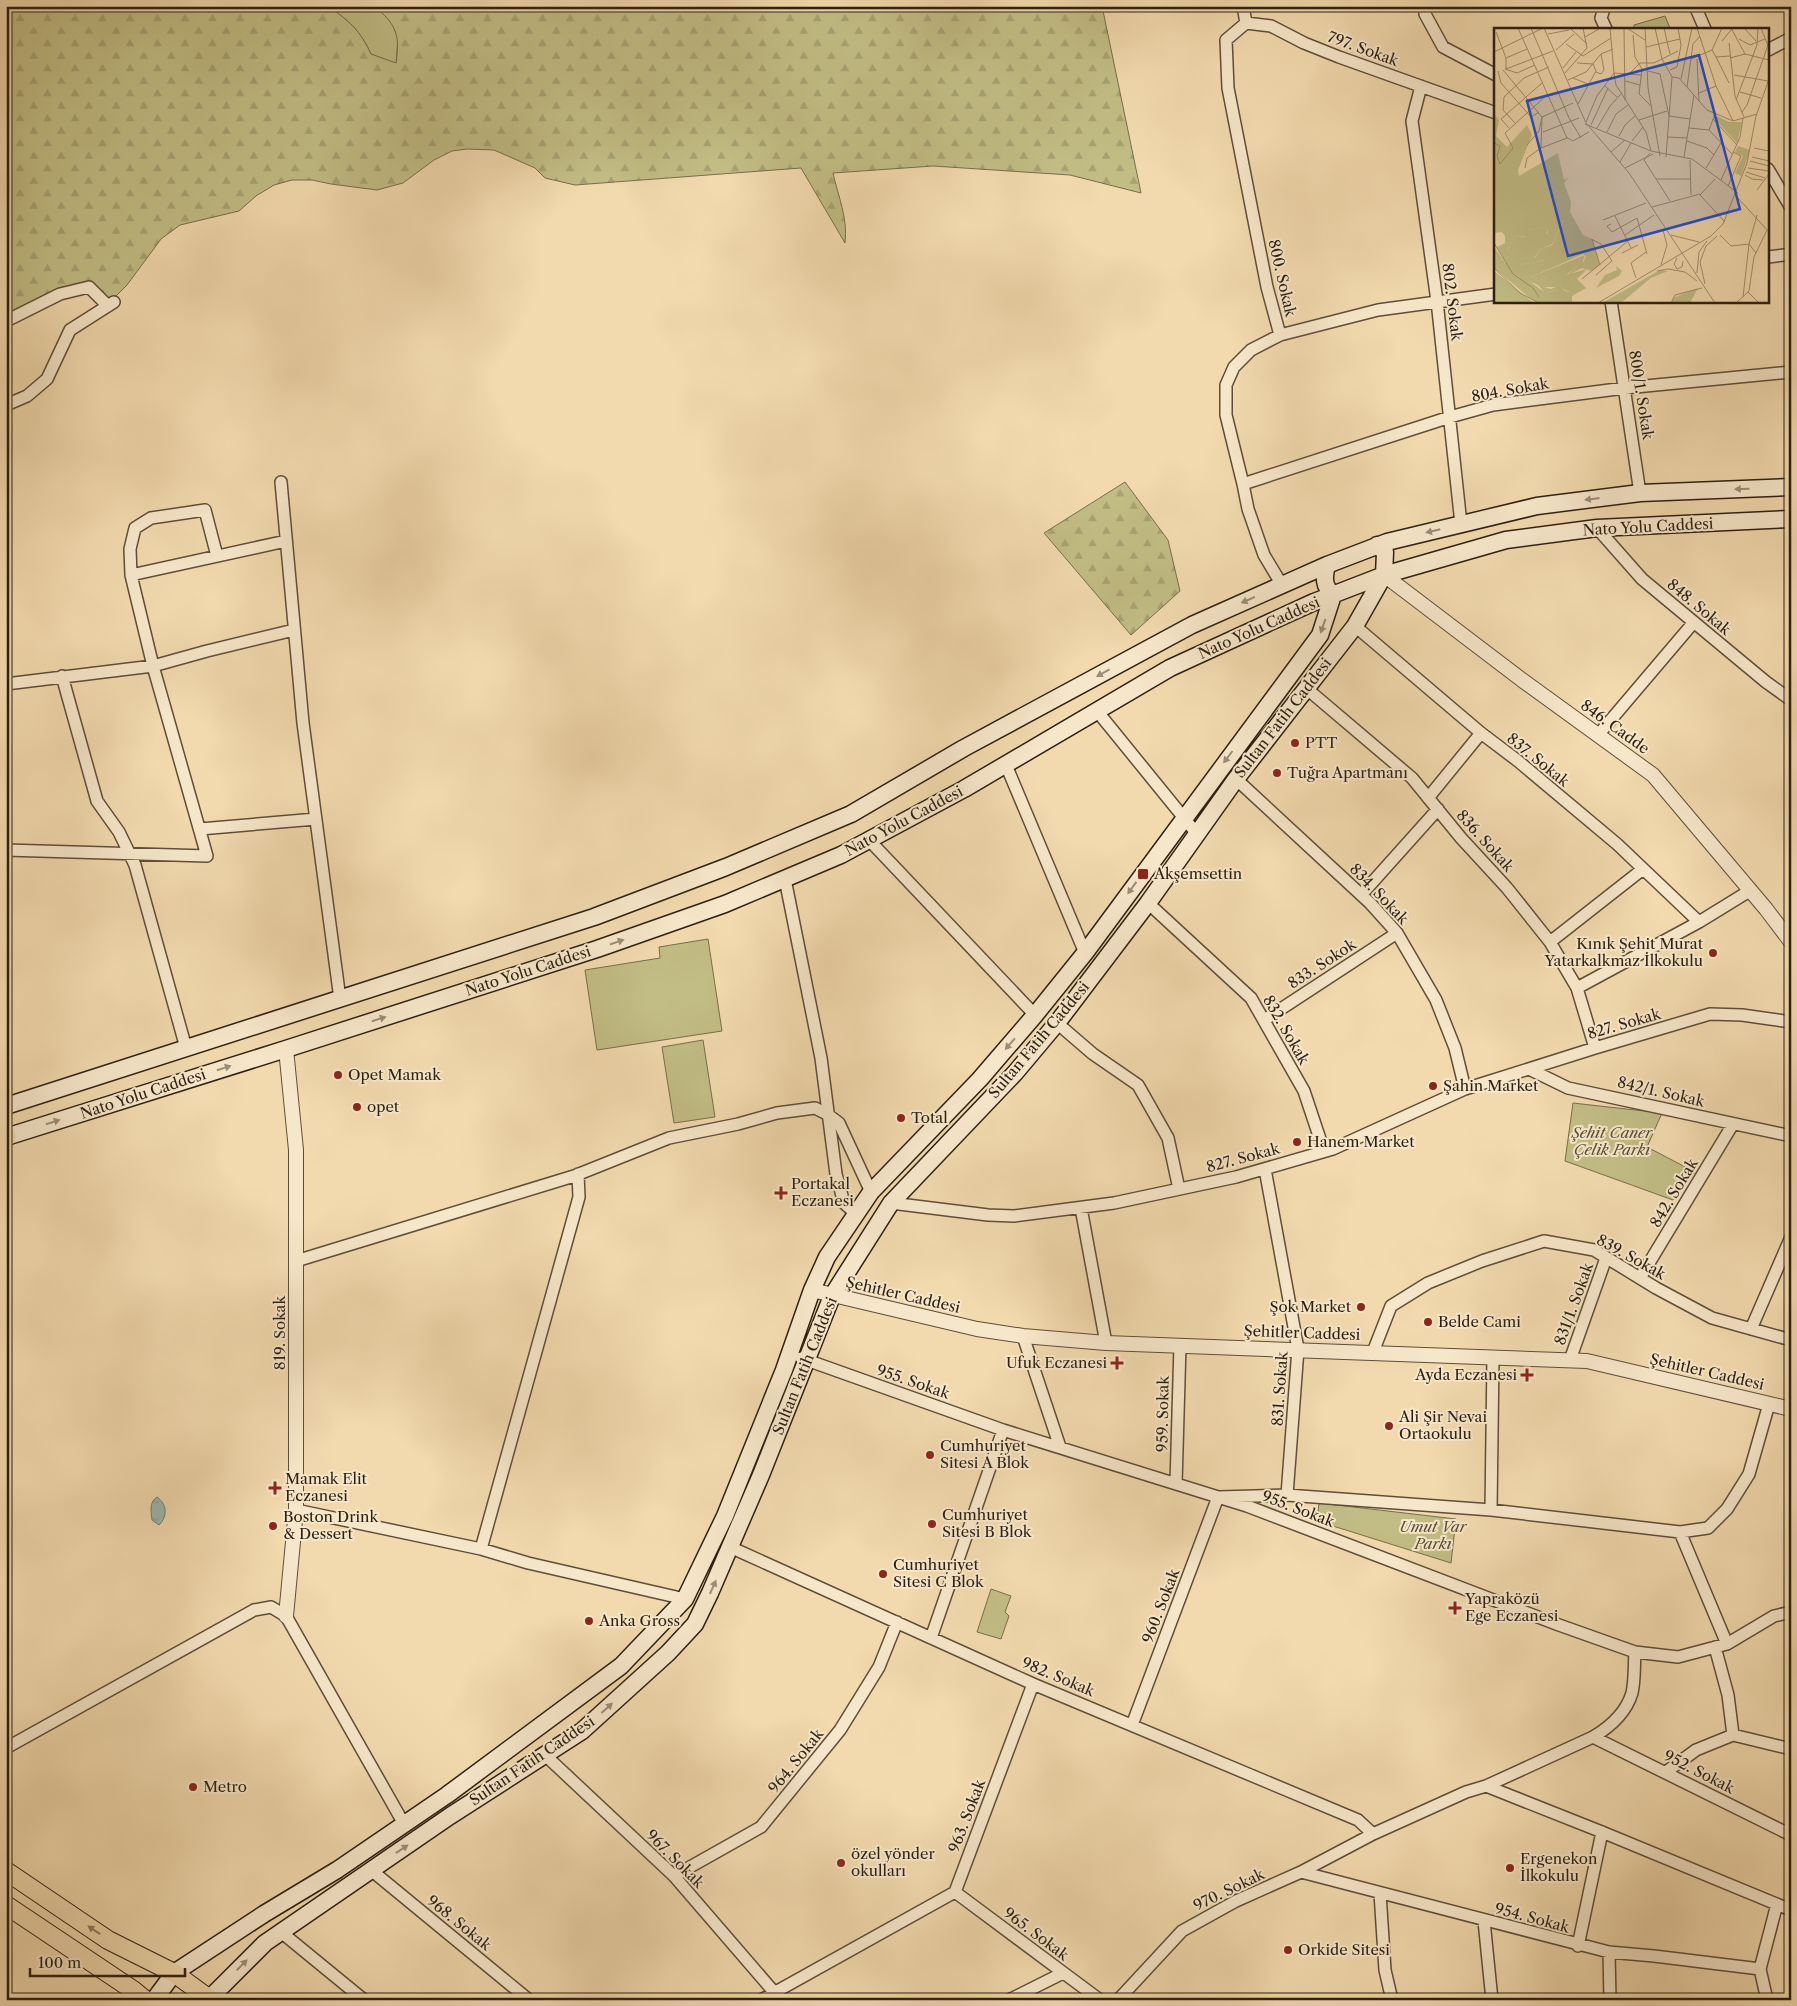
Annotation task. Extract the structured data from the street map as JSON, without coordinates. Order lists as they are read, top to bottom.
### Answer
{
  "streets": {
    "main road": ["Nato Yolu Caddesi", "Sultan Fatih Caddesi"],
    "street": [
      "797. Sokak",
      "800. Sokak",
      "802. Sokak",
      "804. Sokak",
      "800/1. Sokak",
      "848. Sokak",
      "846. Cadde",
      "837. Sokak",
      "836. Sokak",
      "834. Sokak",
      "833. Sokok",
      "827. Sokak",
      "832. Sokak",
      "842/1. Sokak",
      "842. Sokak",
      "839. Sokak",
      "Şehitler Caddesi",
      "831/1. Sokak",
      "819. Sokak",
      "955. Sokak",
      "831. Sokak",
      "959. Sokak",
      "960. Sokak",
      "982. Sokak",
      "964. Sokak",
      "952. Sokak",
      "963. Sokak",
      "967. Sokak",
      "970. Sokak",
      "954. Sokak",
      "968. Sokak",
      "965. Sokak"
    ]
  },
  "crossings": [
    ["797. Sokak", "800. Sokak"],
    ["797. Sokak", "802. Sokak"],
    ["800. Sokak", "802. Sokak"],
    ["802. Sokak", "804. Sokak"],
    ["802. Sokak", "Nato Yolu Caddesi"],
    ["804. Sokak", "800/1. Sokak"],
    ["800/1. Sokak", "Nato Yolu Caddesi"],
    ["Nato Yolu Caddesi", "848. Sokak"],
    ["Nato Yolu Caddesi", "Sultan Fatih Caddesi"],
    ["Nato Yolu Caddesi", "846. Cadde"],
    ["Nato Yolu Caddesi", "819. Sokak"],
    ["Sultan Fatih Caddesi", "846. Cadde"],
    ["Sultan Fatih Caddesi", "837. Sokak"],
    ["Sultan Fatih Caddesi", "836. Sokak"],
    ["Sultan Fatih Caddesi", "834. Sokak"],
    ["Sultan Fatih Caddesi", "827. Sokak"],
    ["Sultan Fatih Caddesi", "832. Sokak"],
    ["Sultan Fatih Caddesi", "Şehitler Caddesi"],
    ["Sultan Fatih Caddesi", "955. Sokak"],
    ["Sultan Fatih Caddesi", "982. Sokak"],
    ["Sultan Fatih Caddesi", "967. Sokak"],
    ["Sultan Fatih Caddesi", "968. Sokak"],
    ["836. Sokak", "827. Sokak"],
    ["834. Sokak", "833. Sokok"],
    ["834. Sokak", "827. Sokak"],
    ["833. Sokok", "832. Sokak"],
    ["827. Sokak", "832. Sokak"],
    ["827. Sokak", "842/1. Sokak"],
    ["827. Sokak", "831. Sokak"],
    ["842/1. Sokak", "842. Sokak"],
    ["842. Sokak", "839. Sokak"],
    ["839. Sokak", "Şehitler Caddesi"],
    ["839. Sokak", "831/1. Sokak"],
    ["Şehitler Caddesi", "831/1. Sokak"],
    ["Şehitler Caddesi", "831. Sokak"],
    ["Şehitler Caddesi", "959. Sokak"],
    ["955. Sokak", "959. Sokak"],
    ["955. Sokak", "960. Sokak"],
    ["955. Sokak", "970. Sokak"],
    ["960. Sokak", "982. Sokak"],
    ["982. Sokak", "964. Sokak"],
    ["982. Sokak", "963. Sokak"],
    ["982. Sokak", "970. Sokak"],
    ["964. Sokak", "967. Sokak"],
    ["952. Sokak", "970. Sokak"],
    ["963. Sokak", "965. Sokak"],
    ["970. Sokak", "954. Sokak"]
  ],
  "parks": ["Şehit Caner Çelik Parkı", "Umut Var Parkı"],
  "places": {
    "other": [
      "PTT",
      "Tuğra Apartmanı",
      "Kınık Şehit Murat Yatarkalkmaz İlkokulu",
      "Opet Mamak",
      "Şahin Market",
      "opet",
      "Total",
      "Hanem Market",
      "Şok Market",
      "Belde Cami",
      "Ali Şir Nevai Ortaokulu",
      "Cumhuriyet Sitesi A Blok",
      "Cumhuriyet Sitesi B Blok",
      "Boston Drink & Dessert",
      "Cumhuriyet Sitesi C Blok",
      "Anka Gross",
      "Metro",
      "özel yönder okulları",
      "Ergenekon İlkokulu",
      "Orkide Sitesi"
    ],
    "transit": ["Akşemsettin"],
    "health": [
      "Portakal Eczanesi",
      "Ufuk Eczanesi",
      "Ayda Eczanesi",
      "Mamak Elit Eczanesi",
      "Yapraközü Ege Eczanesi"
    ]
  },
  "scale_bar": "100 m"
}
